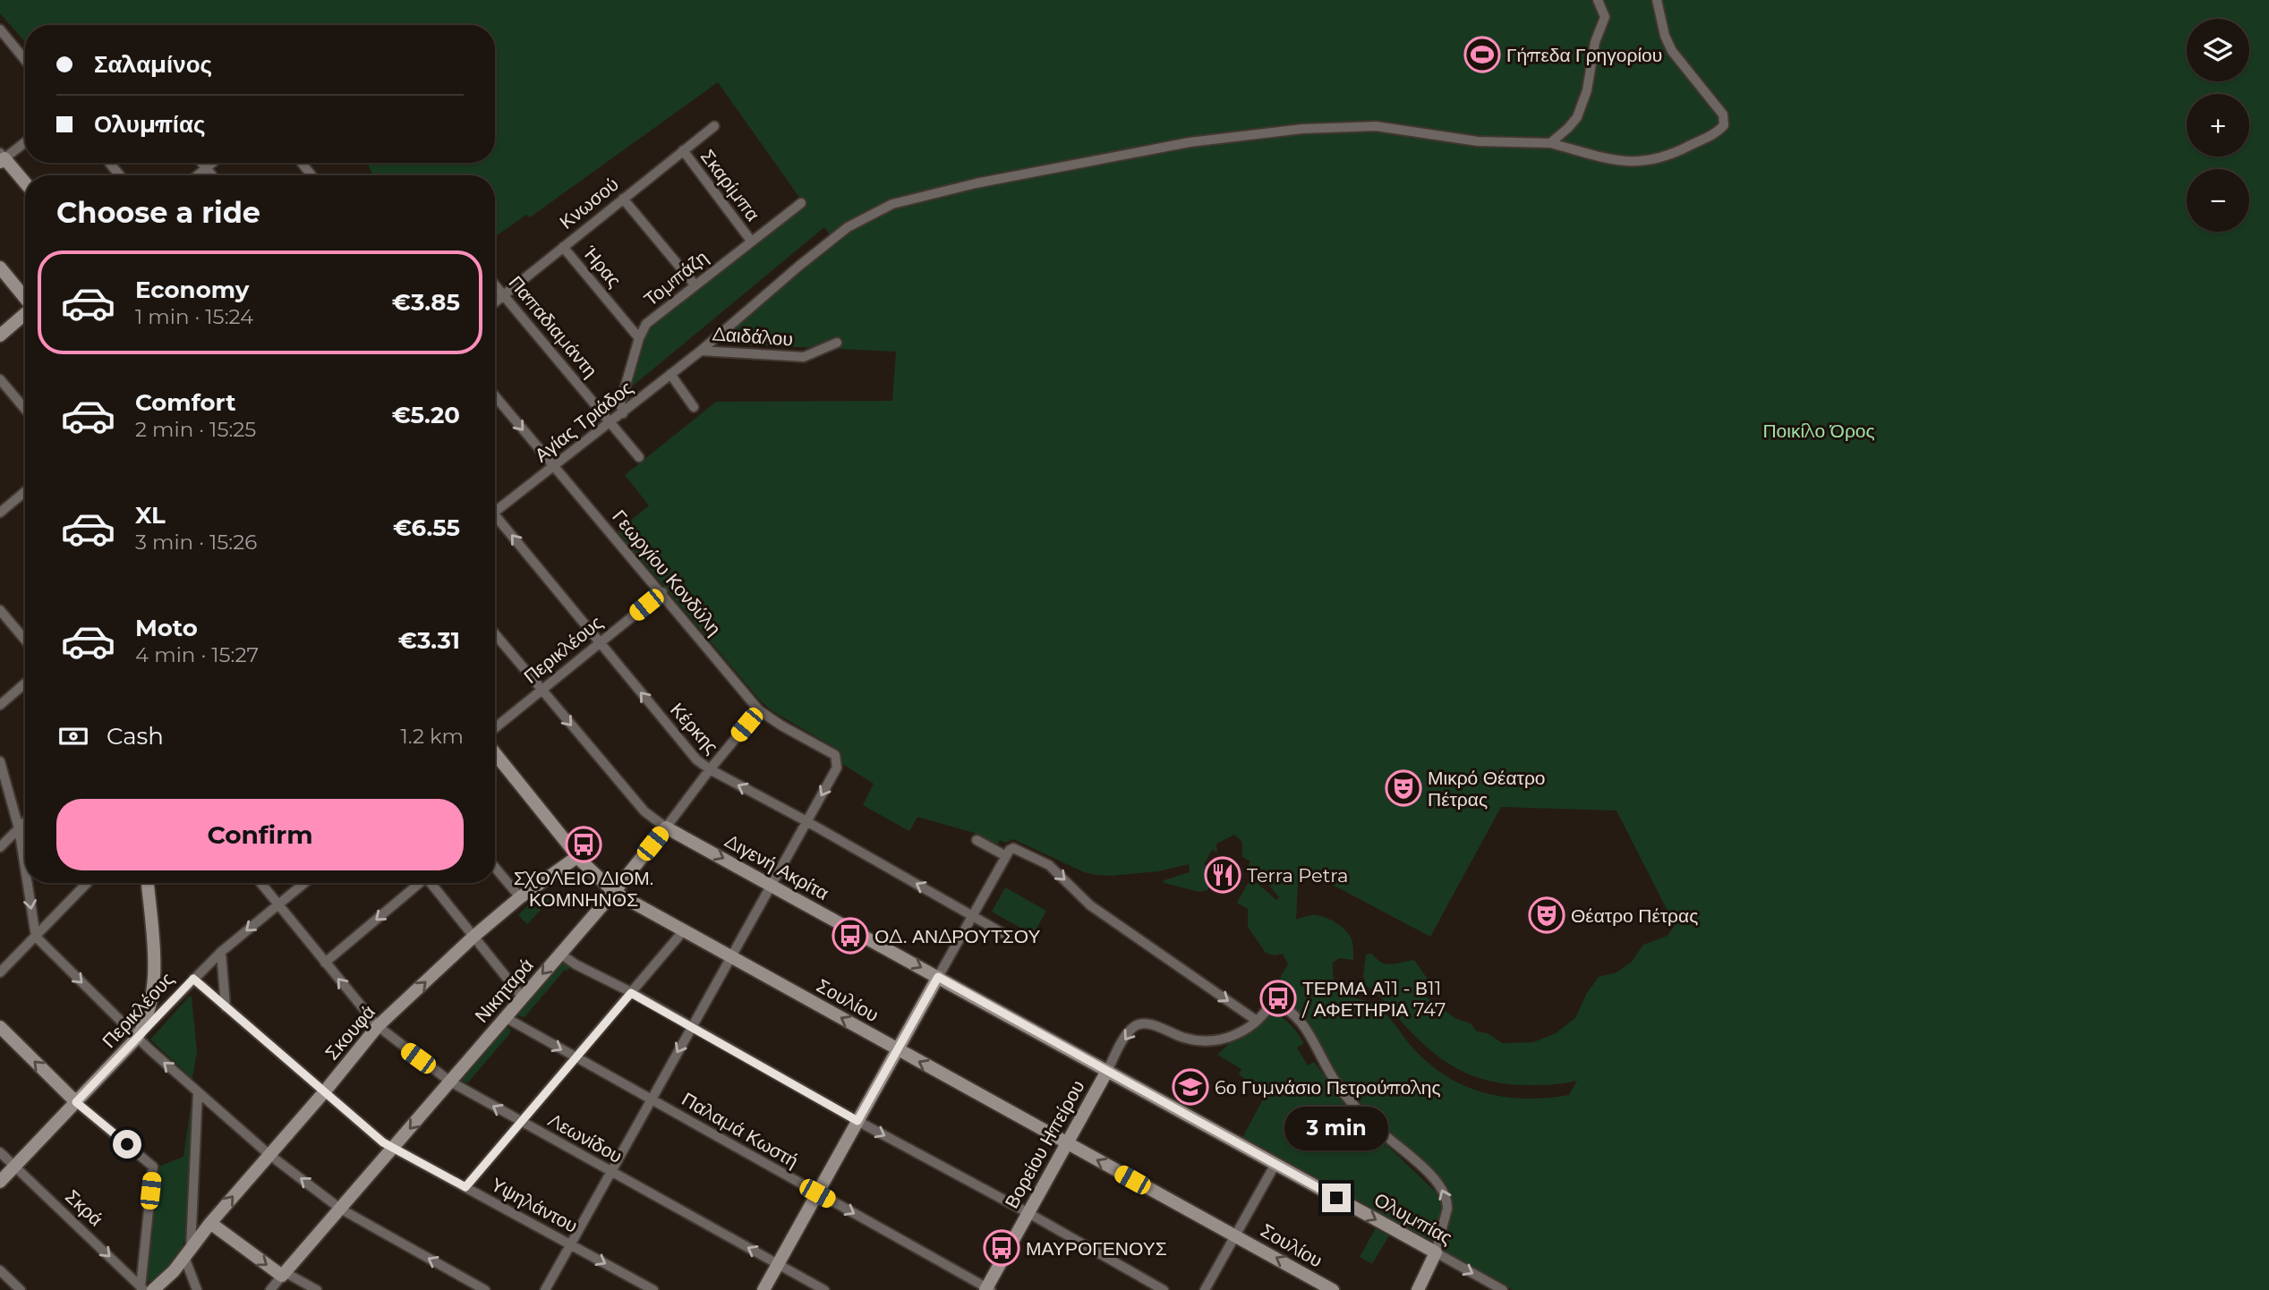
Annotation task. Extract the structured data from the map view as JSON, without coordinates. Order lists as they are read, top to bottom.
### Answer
{
  "streets": {
    "street": [
      "Σκαρίμπα",
      "Κνωσού",
      "Ήρας",
      "Τομπάζη",
      "Παπαδιαμάντη",
      "Δαιδάλου",
      "Αγίας Τριάδος",
      "Γεωργίου Κονδύλη",
      "Περικλέους",
      "Κέρκης",
      "Διγενή Ακρίτα",
      "Νικηταρά",
      "Σουλίου",
      "Σκουφά",
      "Παλαμά Κωστή",
      "Λεωνίδου",
      "Βορείου Ηπείρου",
      "Υψηλάντου",
      "Σκρά",
      "Ολυμπίας"
    ]
  },
  "crossings": [
    ["Σκαρίμπα", "Κνωσού"],
    ["Σκαρίμπα", "Τομπάζη"],
    ["Κνωσού", "Ήρας"],
    ["Κνωσού", "Παπαδιαμάντη"],
    ["Ήρας", "Τομπάζη"],
    ["Τομπάζη", "Αγίας Τριάδος"],
    ["Παπαδιαμάντη", "Αγίας Τριάδος"],
    ["Δαιδάλου", "Αγίας Τριάδος"],
    ["Αγίας Τριάδος", "Γεωργίου Κονδύλη"],
    ["Γεωργίου Κονδύλη", "Περικλέους"],
    ["Γεωργίου Κονδύλη", "Κέρκης"],
    ["Γεωργίου Κονδύλη", "Νικηταρά"],
    ["Περικλέους", "Κέρκης"],
    ["Περικλέους", "Διγενή Ακρίτα"],
    ["Περικλέους", "Λεωνίδου"],
    ["Περικλέους", "Υψηλάντου"],
    ["Περικλέους", "Σκρά"],
    ["Κέρκης", "Νικηταρά"],
    ["Διγενή Ακρίτα", "Νικηταρά"],
    ["Διγενή Ακρίτα", "Βορείου Ηπείρου"],
    ["Διγενή Ακρίτα", "Ολυμπίας"],
    ["Νικηταρά", "Σουλίου"],
    ["Νικηταρά", "Παλαμά Κωστή"],
    ["Νικηταρά", "Λεωνίδου"],
    ["Νικηταρά", "Υψηλάντου"],
    ["Σουλίου", "Σκουφά"],
    ["Σουλίου", "Βορείου Ηπείρου"],
    ["Σκουφά", "Λεωνίδου"],
    ["Σκουφά", "Υψηλάντου"],
    ["Σκουφά", "Σκρά"],
    ["Παλαμά Κωστή", "Βορείου Ηπείρου"],
    ["Βορείου Ηπείρου", "Ολυμπίας"]
  ],
  "one_way": [
    "Γεωργίου Κονδύλη",
    "Κέρκης",
    "Διγενή Ακρίτα",
    "Λεωνίδου",
    "Σκρά",
    "Ολυμπίας"
  ],
  "parks": ["Ποικίλο Όρος"],
  "places": {
    "sports": ["Γήπεδα Γρηγορίου"],
    "theatre": ["Μικρό Θέατρο Πέτρας", "Θέατρο Πέτρας"],
    "bus stop": [
      "ΣΧΟΛΕΙΟ ΔΙΟΜ. ΚΟΜΝΗΝΟΣ",
      "ΟΔ. ΑΝΔΡΟΥΤΣΟΥ",
      "ΤΕΡΜΑ Α11 - Β11 / ΑΦΕΤΗΡΙΑ 747",
      "ΜΑΥΡΟΓΕΝΟΥΣ"
    ],
    "restaurant": ["Terra Petra"],
    "school or university": ["6ο Γυμνάσιο Πετρούπολης"]
  },
  "page": {
    "map_buttons": ["+", "−"],
    "banner": ["Σαλαμίνος", "Ολυμπίας"],
    "heading": "Choose a ride",
    "list": [
      {
        "name": "Economy",
        "note": "1 min · 15:24",
        "value": "€3.85"
      },
      {
        "name": "Comfort",
        "note": "2 min · 15:25",
        "value": "€5.20"
      },
      {
        "name": "XL",
        "note": "3 min · 15:26",
        "value": "€6.55"
      },
      {
        "name": "Moto",
        "note": "4 min · 15:27",
        "value": "€3.31"
      }
    ],
    "pay": ["Cash", "1.2 km"],
    "buttons": "Confirm",
    "bubble": "3 min"
  }
}
